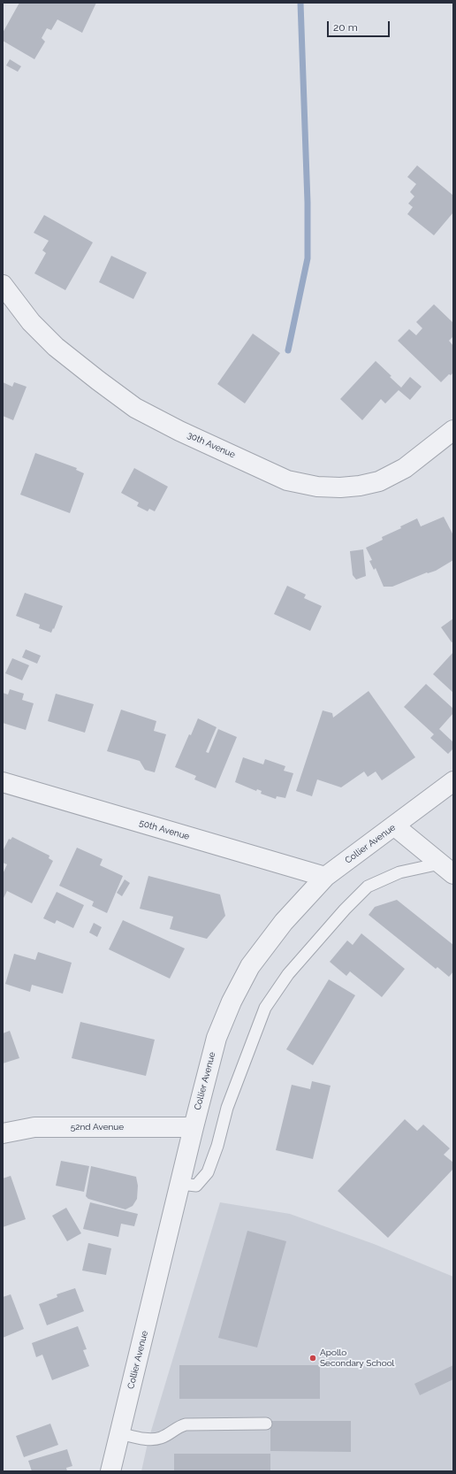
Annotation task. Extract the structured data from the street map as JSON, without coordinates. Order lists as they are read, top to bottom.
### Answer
{
  "streets": {
    "street": [
      "30th Avenue",
      "50th Avenue",
      "Collier Avenue",
      "52nd Avenue"
    ]
  },
  "crossings": [
    ["50th Avenue", "Collier Avenue"],
    ["Collier Avenue", "52nd Avenue"]
  ],
  "places": ["Apollo Secondary School"],
  "scale_bar": "20 m"
}
